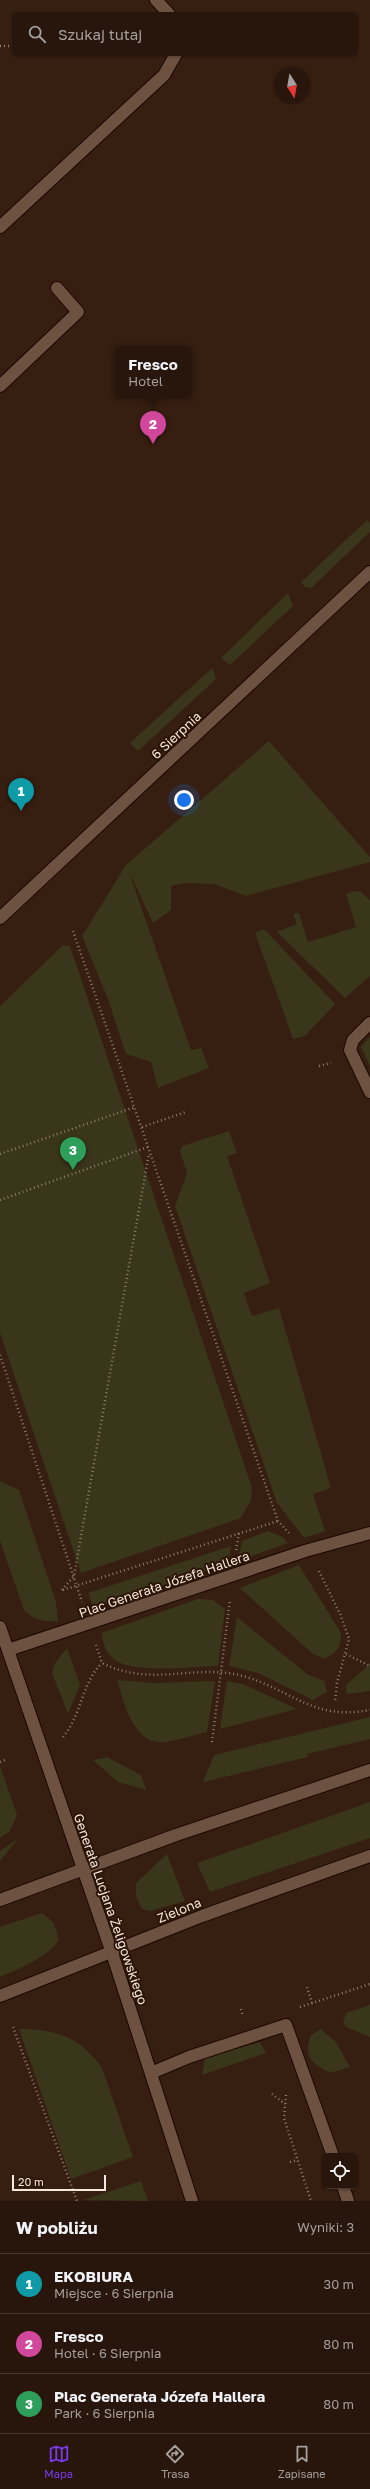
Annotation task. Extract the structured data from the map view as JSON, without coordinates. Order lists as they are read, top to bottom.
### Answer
{
  "streets": {
    "street": [
      "6 Sierpnia",
      "Plac Generała Józefa Hallera",
      "Generała Lucjana Żeligowskiego",
      "Zielona"
    ]
  },
  "crossings": [
    ["Plac Generała Józefa Hallera", "Generała Lucjana Żeligowskiego"],
    ["Generała Lucjana Żeligowskiego", "Zielona"]
  ],
  "scale_bar": "20 m",
  "north": "bottom",
  "page": {
    "search": "Szukaj tutaj",
    "popup": ["Fresco", "Hotel"],
    "pins": ["2", "1", "3"],
    "scale": "20 m",
    "heading": ["W pobliżu", "Wyniki: 3"],
    "list": [
      {
        "mark": "1",
        "name": "EKOBIURA",
        "note": "Miejsce · 6 Sierpnia",
        "value": "30 m"
      },
      {
        "mark": "2",
        "name": "Fresco",
        "note": "Hotel · 6 Sierpnia",
        "value": "80 m"
      },
      {
        "mark": "3",
        "name": "Plac Generała Józefa Hallera",
        "note": "Park · 6 Sierpnia",
        "value": "80 m"
      }
    ],
    "nav": ["Mapa", "Trasa", "Zapisane"]
  }
}
